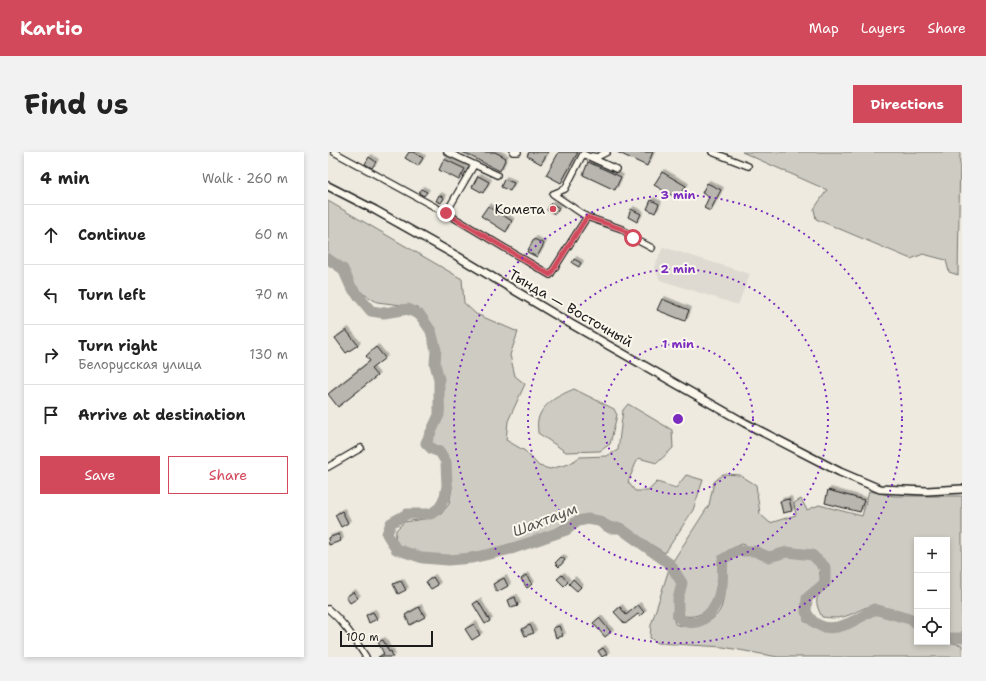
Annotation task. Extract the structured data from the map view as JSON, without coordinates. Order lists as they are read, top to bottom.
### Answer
{
  "streets": {
    "street": ["Тында — Восточный"]
  },
  "water": ["Шахтаум"],
  "places": ["Комета"],
  "scale_bar": "100 m",
  "page": {
    "header": "Kartio",
    "nav": ["Map", "Layers", "Share"],
    "title": "Find us",
    "buttons": [
      "Directions",
      ["Save", "Share"]
    ],
    "heading": ["4 min", "Walk · 260 m"],
    "list": [
      ["Continue", "60 m"],
      ["Turn left", "70 m"],
      ["Turn right", "Белорусская улица", "130 m"],
      "Arrive at destination"
    ],
    "map_buttons": ["+", "−"],
    "scale": "100 m"
  },
  "rings": ["3 min", "2 min", "1 min"]
}
